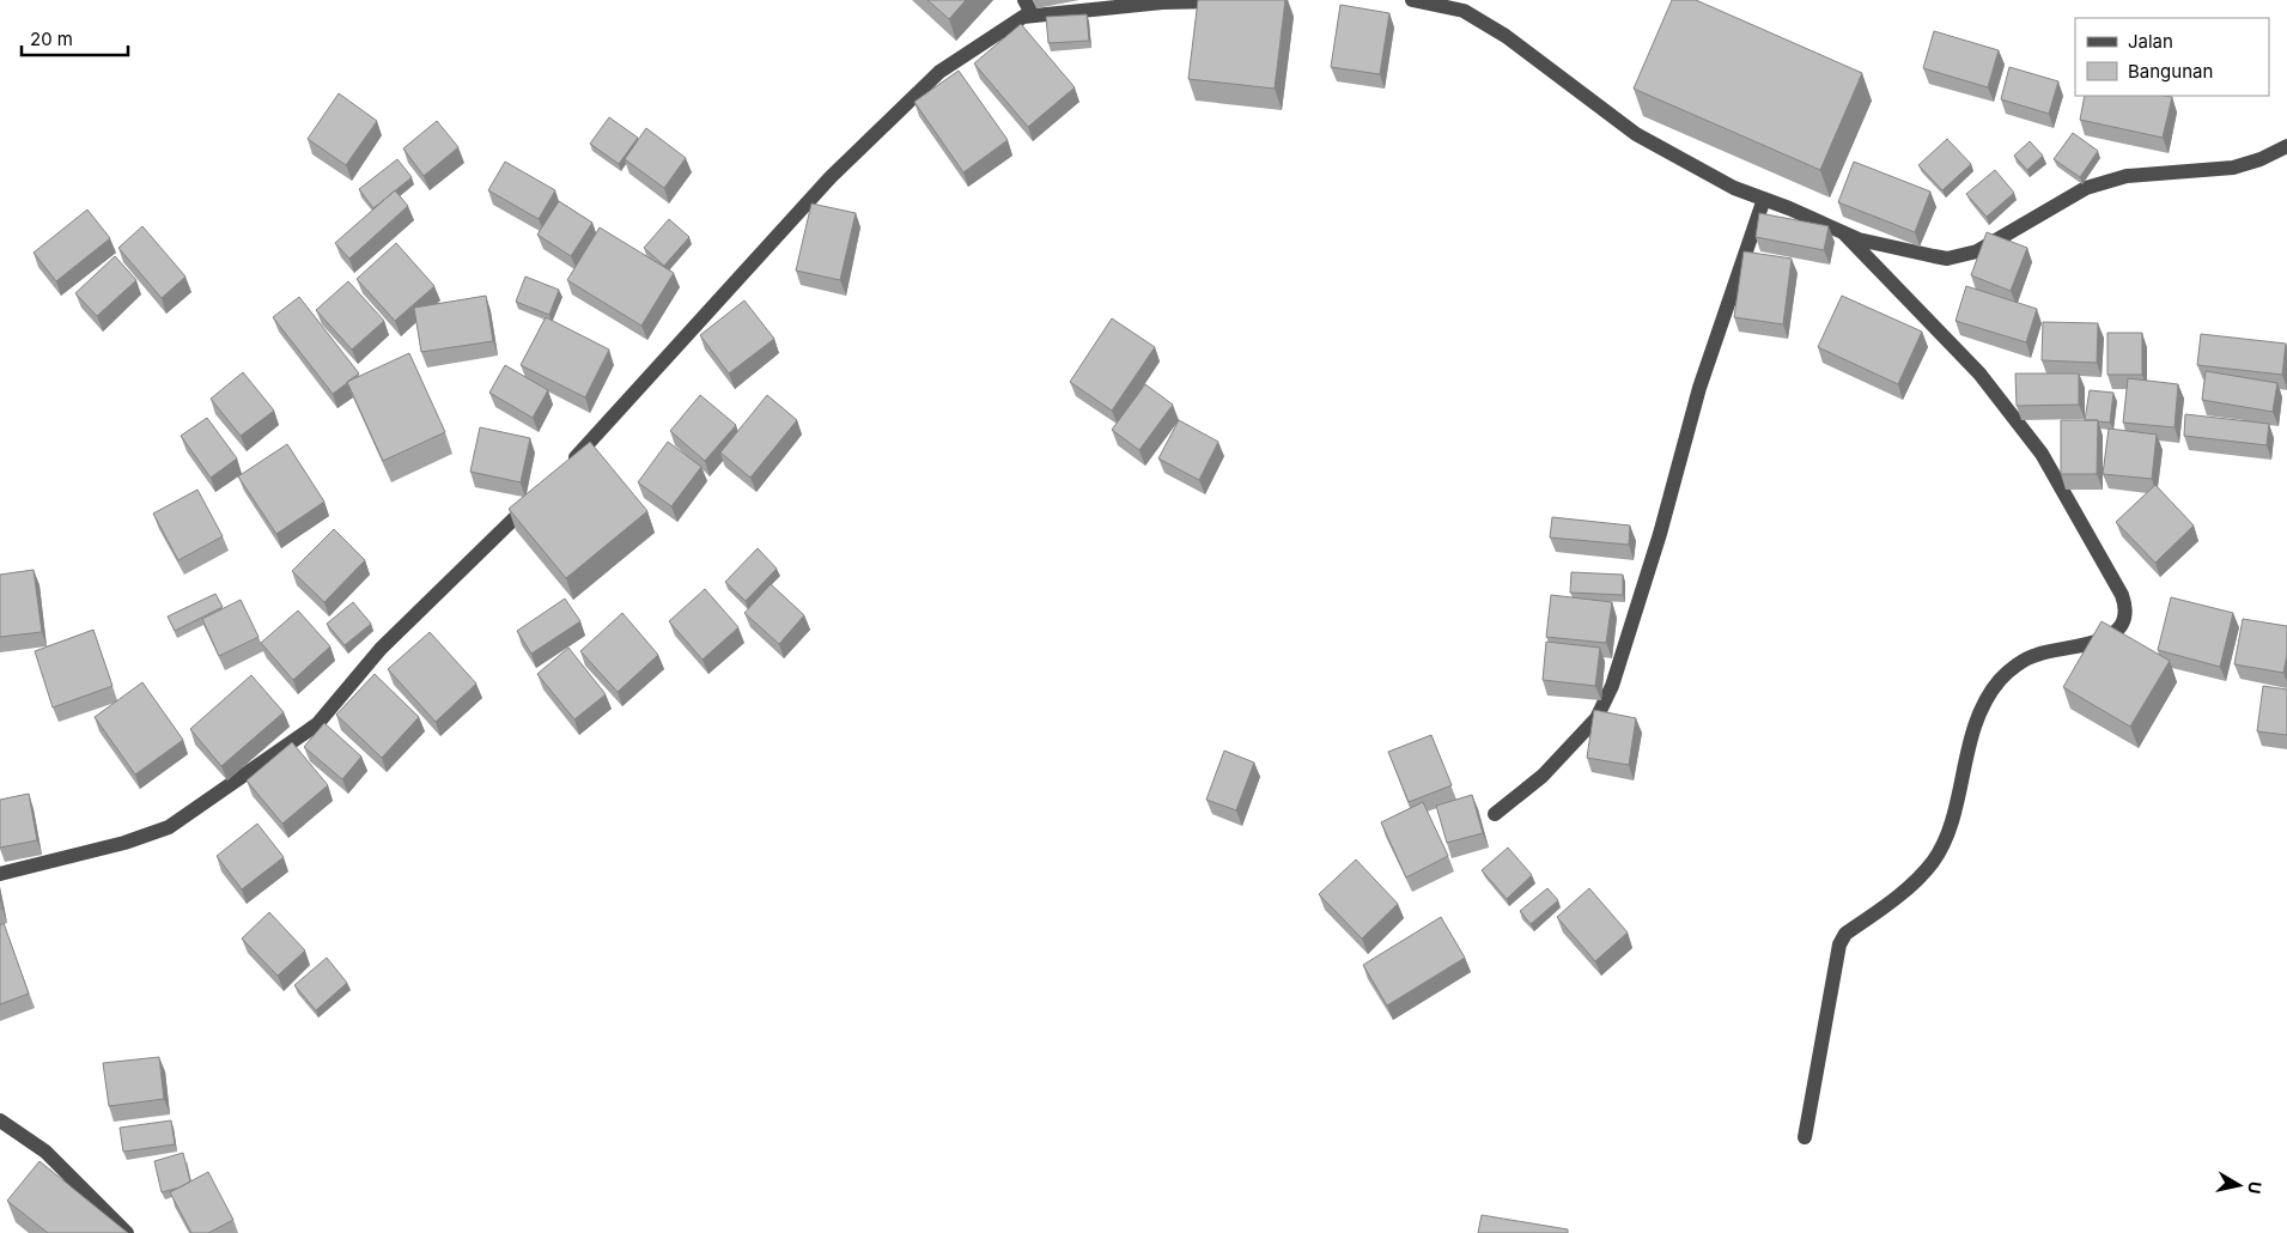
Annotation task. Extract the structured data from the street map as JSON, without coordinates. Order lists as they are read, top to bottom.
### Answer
{
  "legend": ["Jalan", "Bangunan"],
  "scale_bar": "20 m",
  "north": "right"
}
